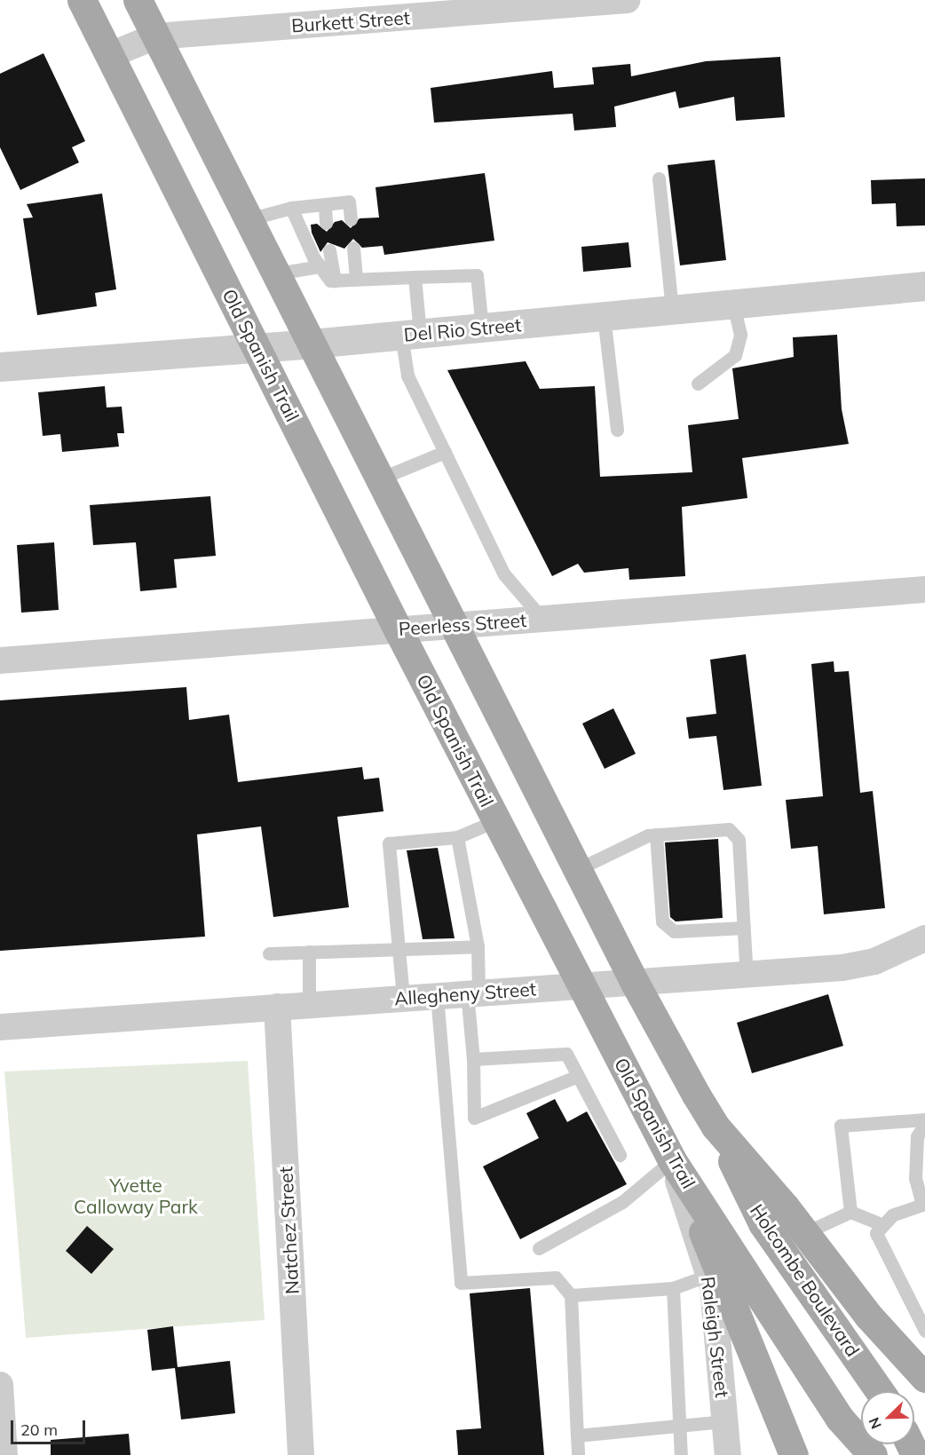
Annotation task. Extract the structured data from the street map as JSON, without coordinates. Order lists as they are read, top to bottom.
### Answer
{
  "streets": {
    "main road": ["Old Spanish Trail", "Holcombe Boulevard"],
    "street": [
      "Burkett Street",
      "Del Rio Street",
      "Peerless Street",
      "Allegheny Street",
      "Natchez Street",
      "Raleigh Street"
    ]
  },
  "crossings": [
    ["Burkett Street", "Old Spanish Trail"],
    ["Del Rio Street", "Old Spanish Trail"],
    ["Old Spanish Trail", "Peerless Street"],
    ["Old Spanish Trail", "Allegheny Street"],
    ["Old Spanish Trail", "Raleigh Street"],
    ["Allegheny Street", "Natchez Street"]
  ],
  "parks": ["Yvette Calloway Park"],
  "scale_bar": "20 m",
  "north": "bottom left"
}
